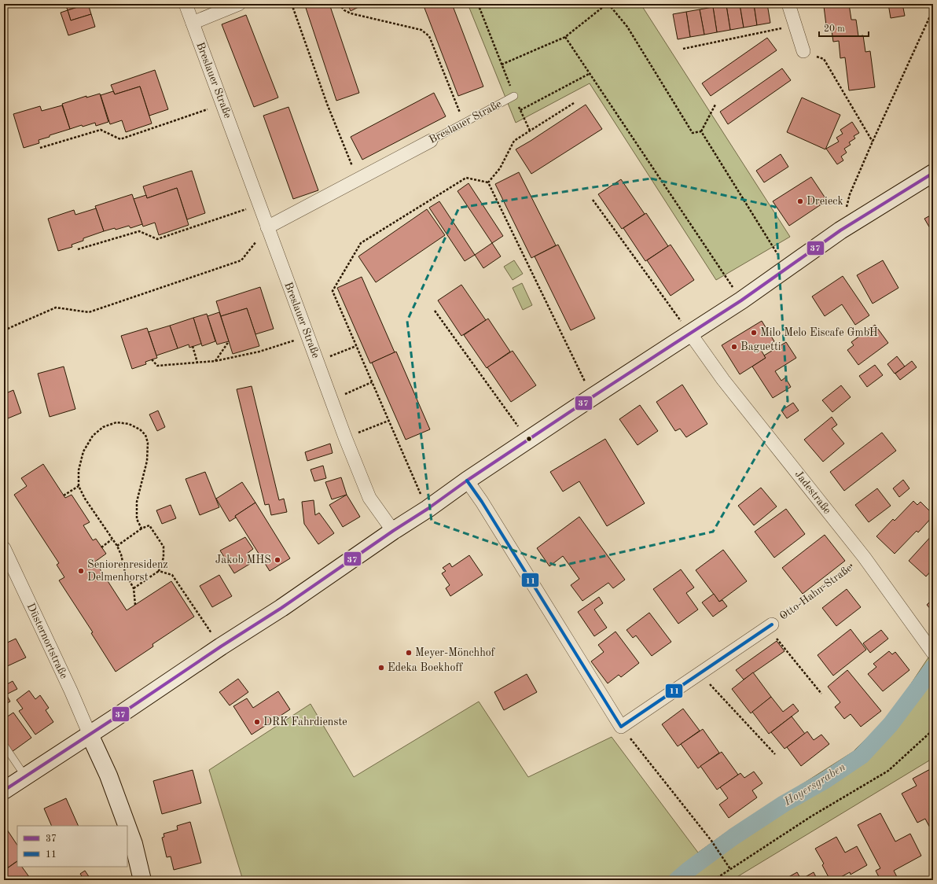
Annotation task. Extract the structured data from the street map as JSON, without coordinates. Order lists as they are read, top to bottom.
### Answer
{
  "streets": {
    "street": [
      "Breslauer Straße",
      "Jadestraße",
      "Otto-Hahn-Straße",
      "Düsternortstraße"
    ]
  },
  "crossings": [
    ["Jadestraße", "Otto-Hahn-Straße"]
  ],
  "water": ["Hoyersgraben"],
  "places": [
    "Dreieck",
    "Milo Melo Eiscafe GmbH",
    "Baguetti",
    "Jakob MHS",
    "Seniorenresidenz Delmenhorst",
    "Meyer-Mönchhof",
    "Edeka Boekhoff",
    "DRK Fahrdienste"
  ],
  "lines": ["transit line 37", "transit line 11"],
  "legend": ["37", "11"],
  "scale_bar": "20 m"
}
